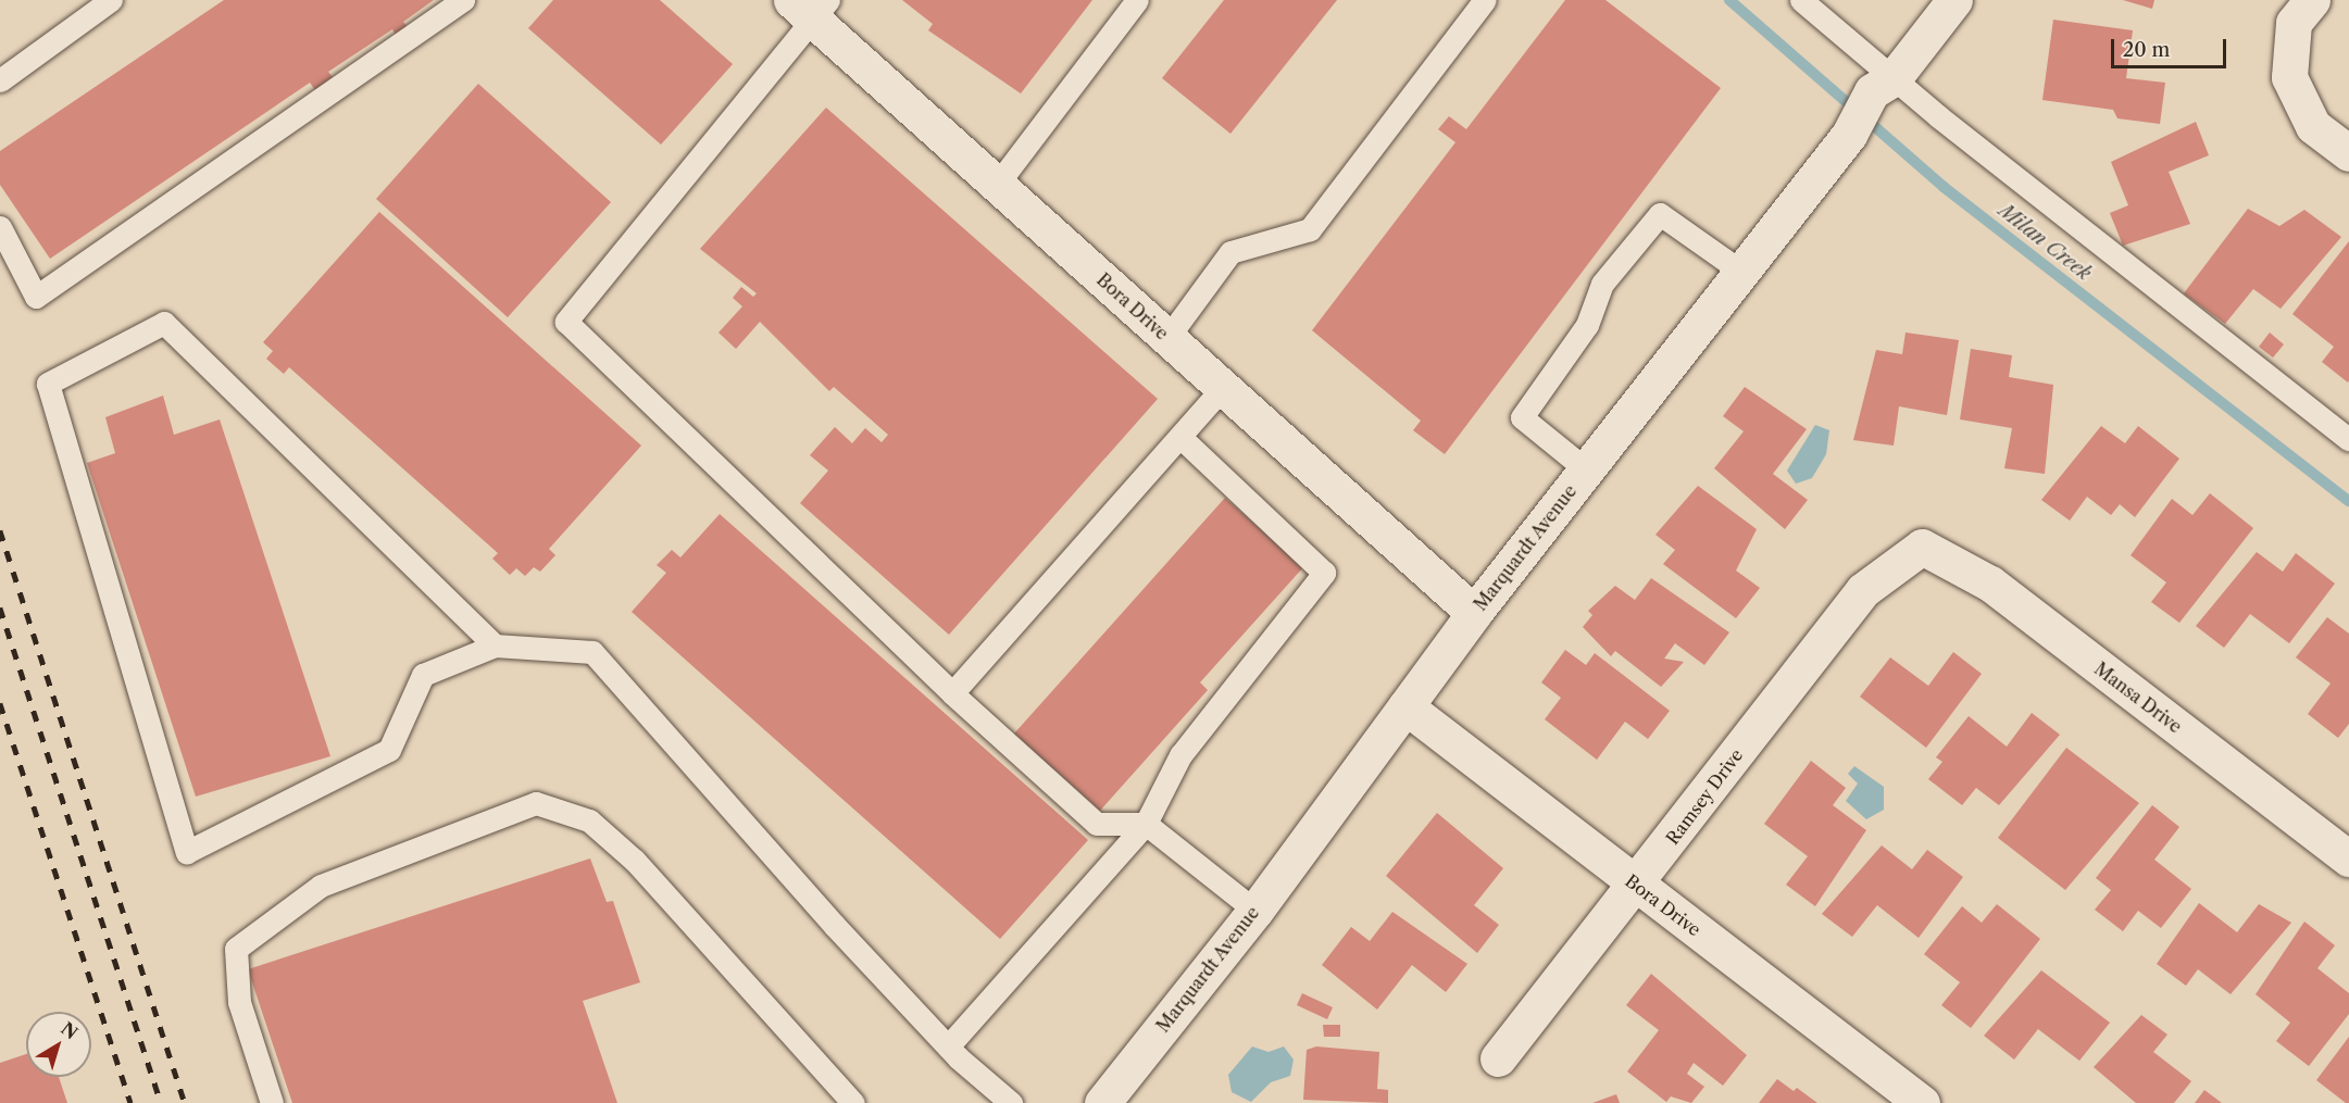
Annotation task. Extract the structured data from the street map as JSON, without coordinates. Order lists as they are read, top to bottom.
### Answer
{
  "streets": {
    "street": [
      "Bora Drive",
      "Marquardt Avenue",
      "Mansa Drive",
      "Ramsey Drive"
    ]
  },
  "crossings": [
    ["Bora Drive", "Marquardt Avenue"],
    ["Bora Drive", "Ramsey Drive"],
    ["Mansa Drive", "Ramsey Drive"]
  ],
  "water": ["Milan Creek"],
  "scale_bar": "20 m",
  "north": "top right"
}
